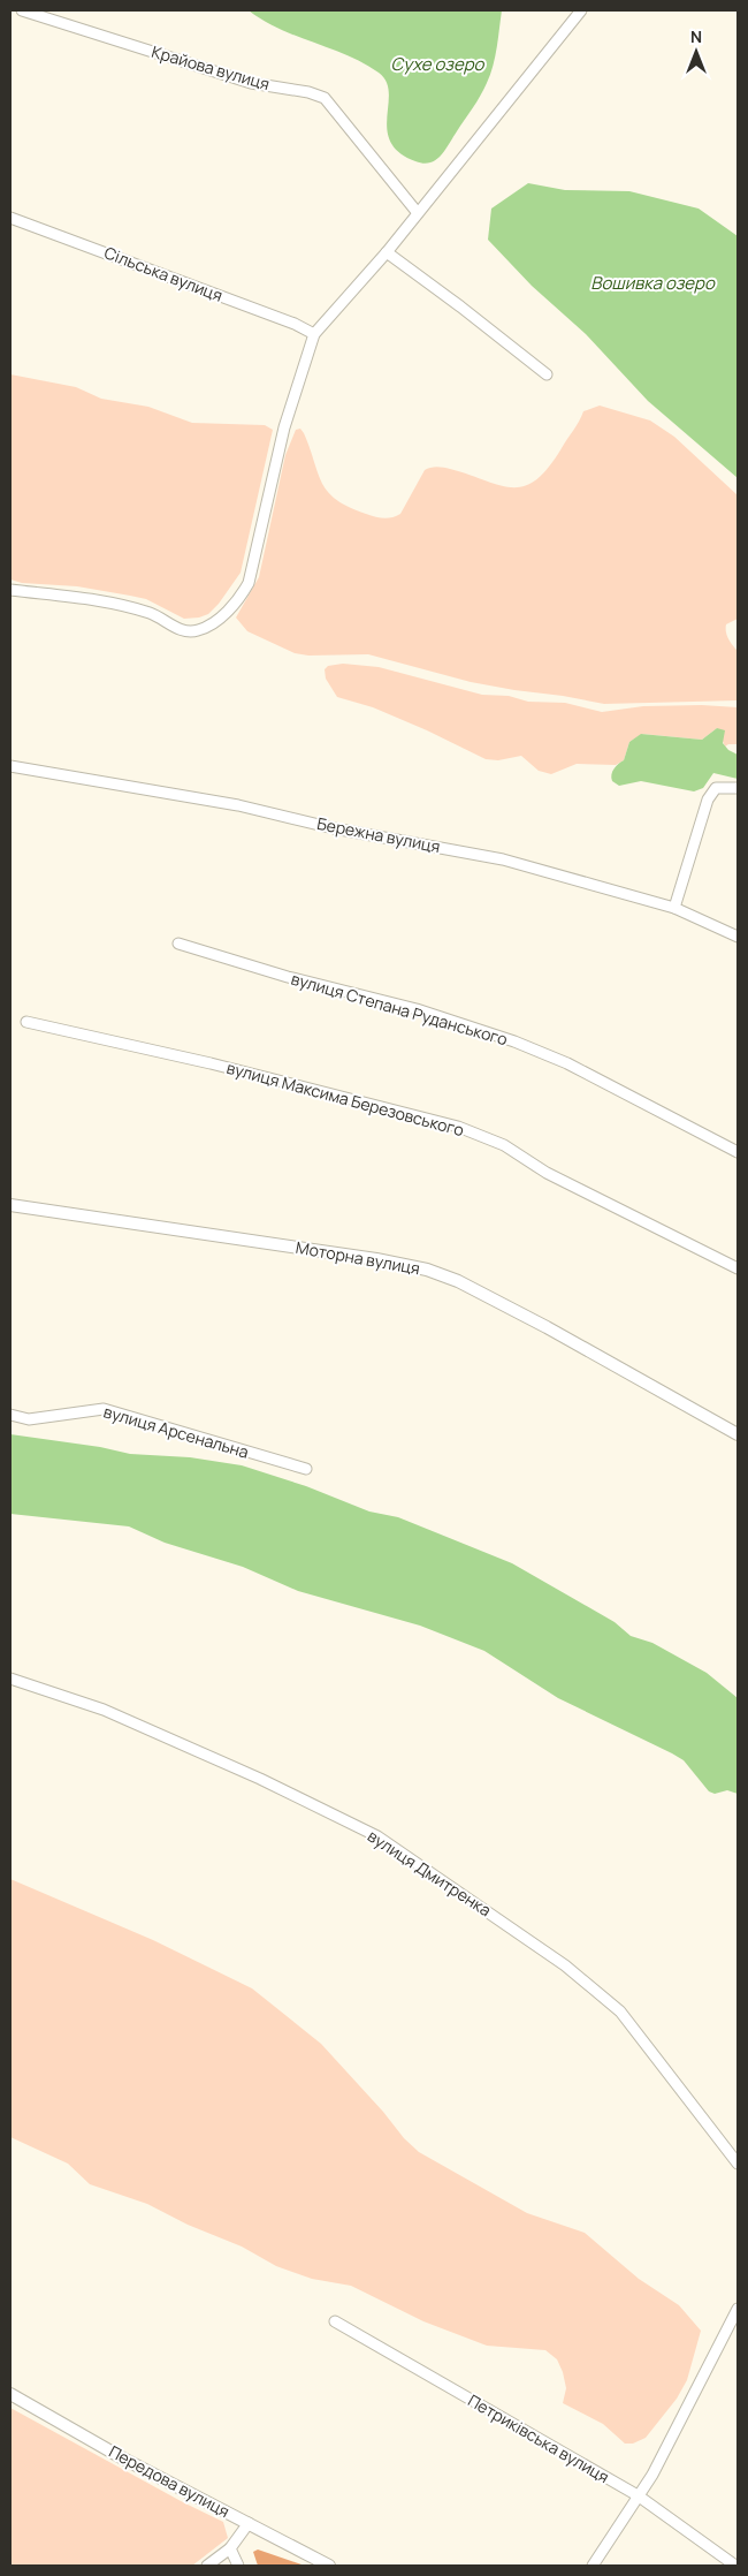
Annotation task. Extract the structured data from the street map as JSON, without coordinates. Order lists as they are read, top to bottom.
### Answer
{
  "streets": {
    "street": [
      "Крайова вулиця",
      "Сільська вулиця",
      "Бережна вулиця",
      "вулиця Степана Руданського",
      "вулиця Максима Березовського",
      "Моторна вулиця",
      "вулиця Арсенальна",
      "вулиця Дмитренка",
      "Петриківська вулиця",
      "Передова вулиця"
    ]
  },
  "water": ["Сухе озеро", "Вошивка озеро"],
  "north": "top"
}
